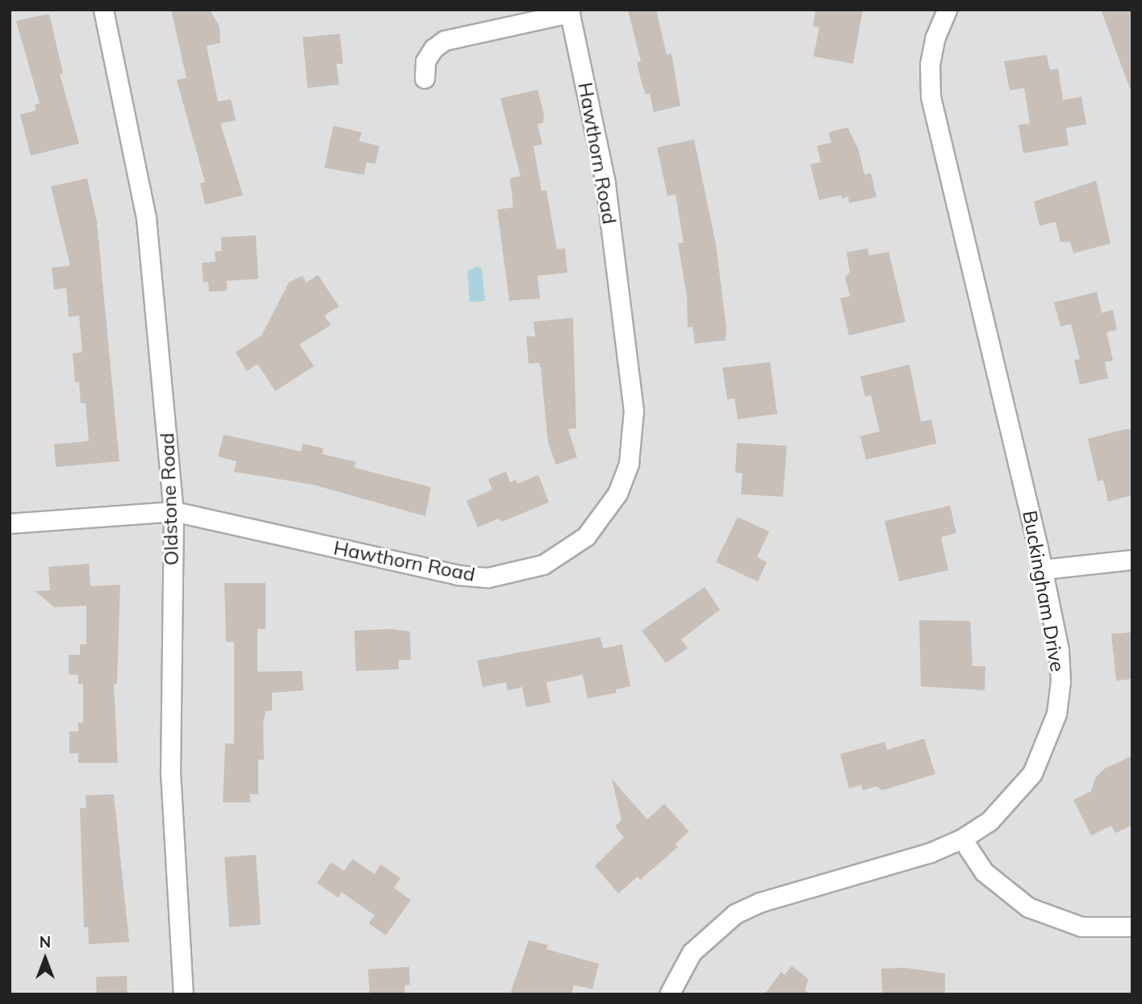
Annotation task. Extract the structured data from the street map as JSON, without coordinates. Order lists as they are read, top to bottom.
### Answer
{
  "streets": {
    "street": ["Hawthorn Road", "Oldstone Road", "Buckingham Drive"]
  },
  "crossings": [
    ["Hawthorn Road", "Oldstone Road"]
  ],
  "north": "top"
}
